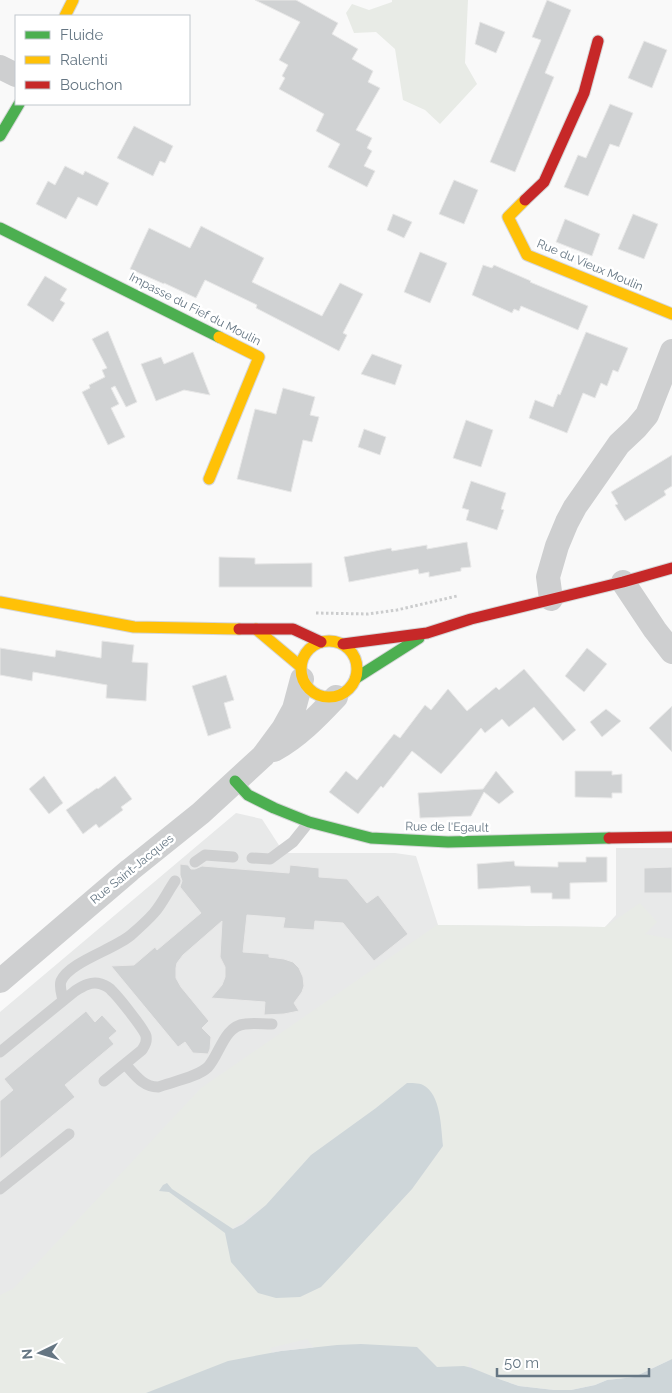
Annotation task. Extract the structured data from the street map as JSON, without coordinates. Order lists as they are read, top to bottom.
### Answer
{
  "streets": {
    "street": [
      "Rue du Vieux Moulin",
      "Impasse du Fief du Moulin",
      "Rue de l'Egault",
      "Rue Saint-Jacques"
    ]
  },
  "crossings": [
    ["Rue de l'Egault", "Rue Saint-Jacques"]
  ],
  "legend": ["Fluide", "Ralenti", "Bouchon"],
  "scale_bar": "50 m",
  "north": "left"
}
